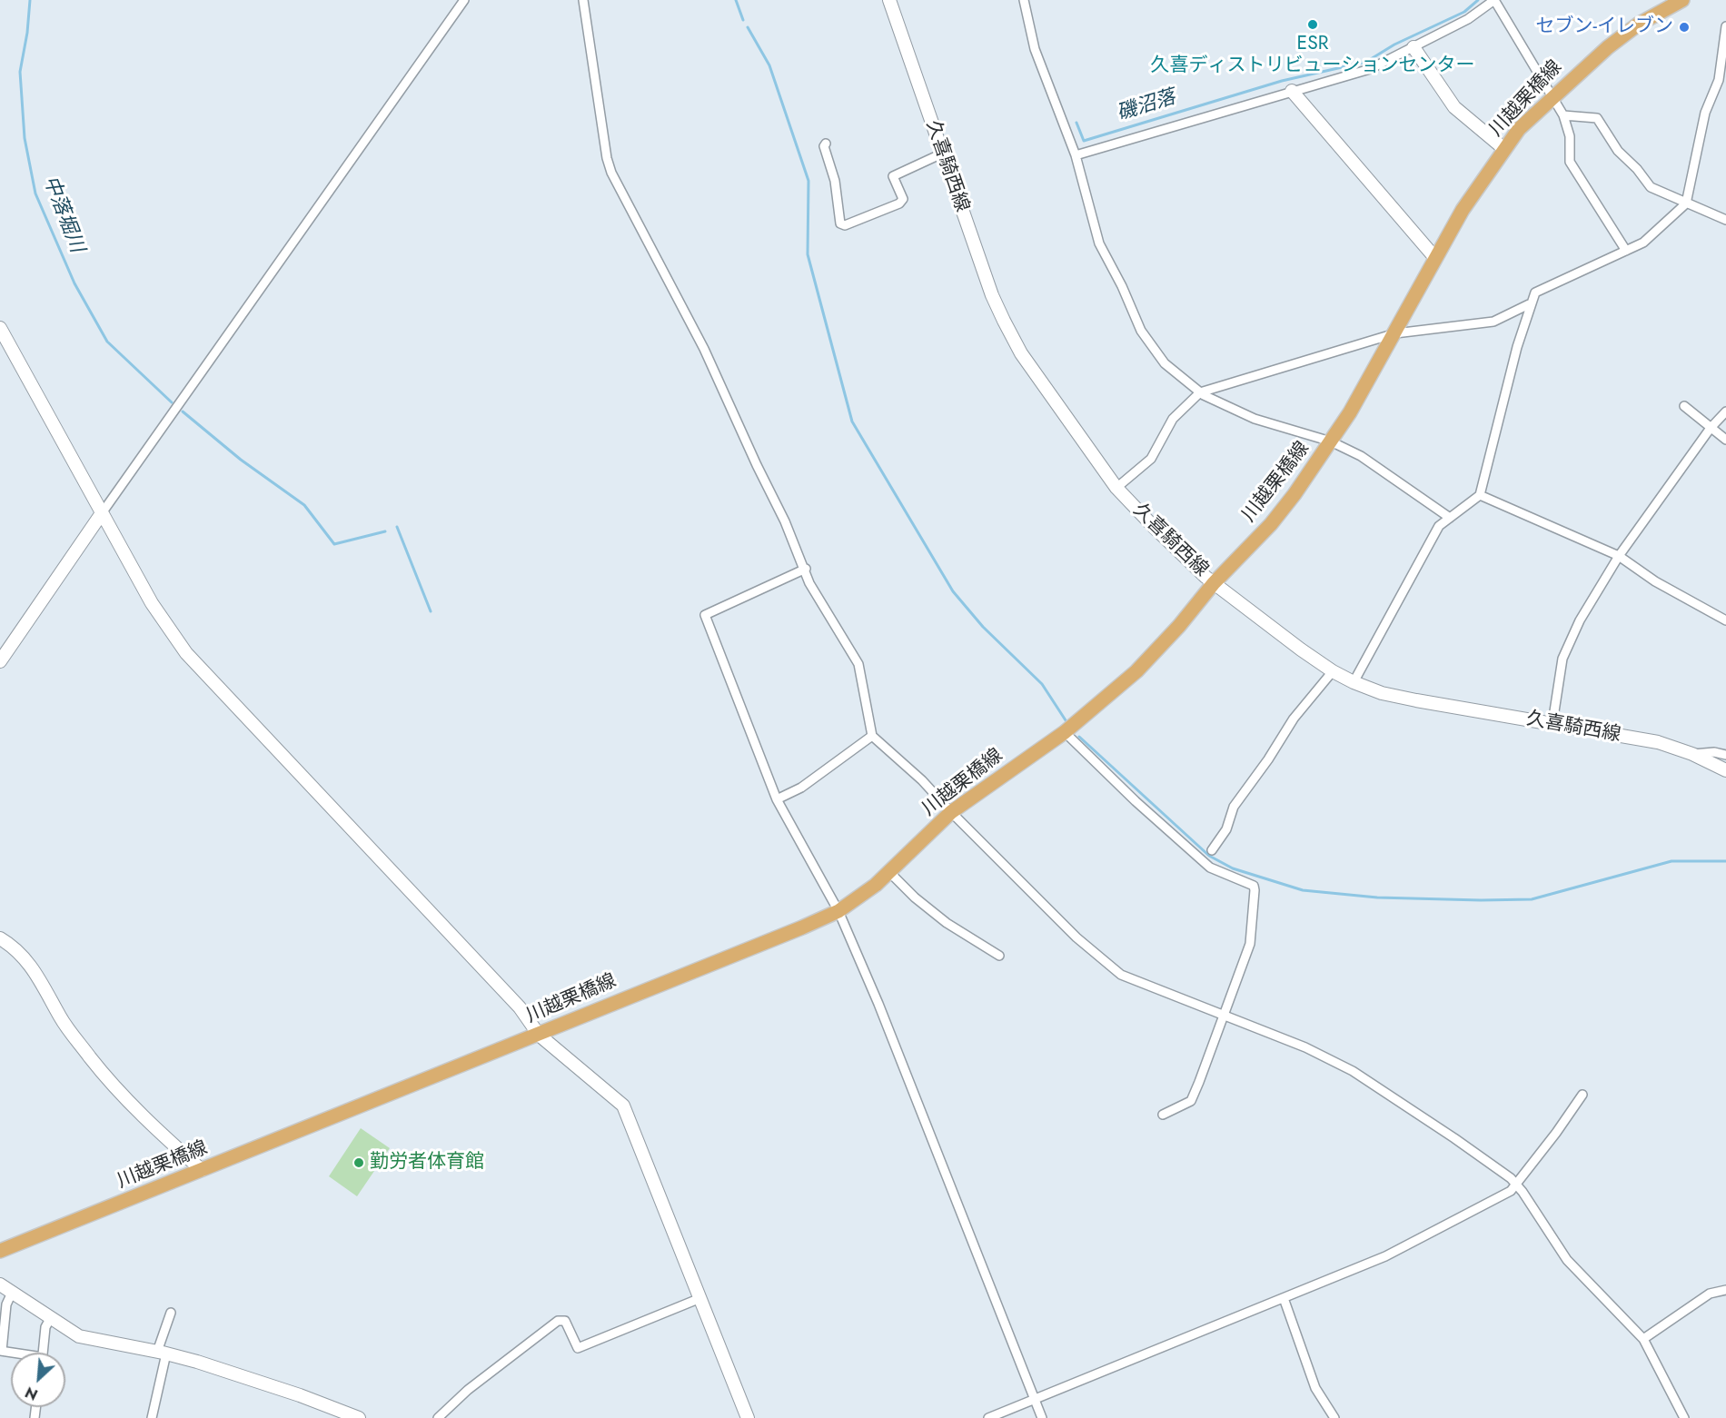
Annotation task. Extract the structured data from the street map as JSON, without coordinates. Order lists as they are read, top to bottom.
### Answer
{
  "streets": {
    "main road": ["川越栗橋線"],
    "street": ["久喜騎西線"]
  },
  "crossings": [
    ["川越栗橋線", "久喜騎西線"]
  ],
  "water": ["磯沼落", "中落堀川"],
  "places": ["ESR 久喜ディストリビューションセンター", "セブン-イレブン", "勤労者体育館"],
  "north": "bottom left"
}
